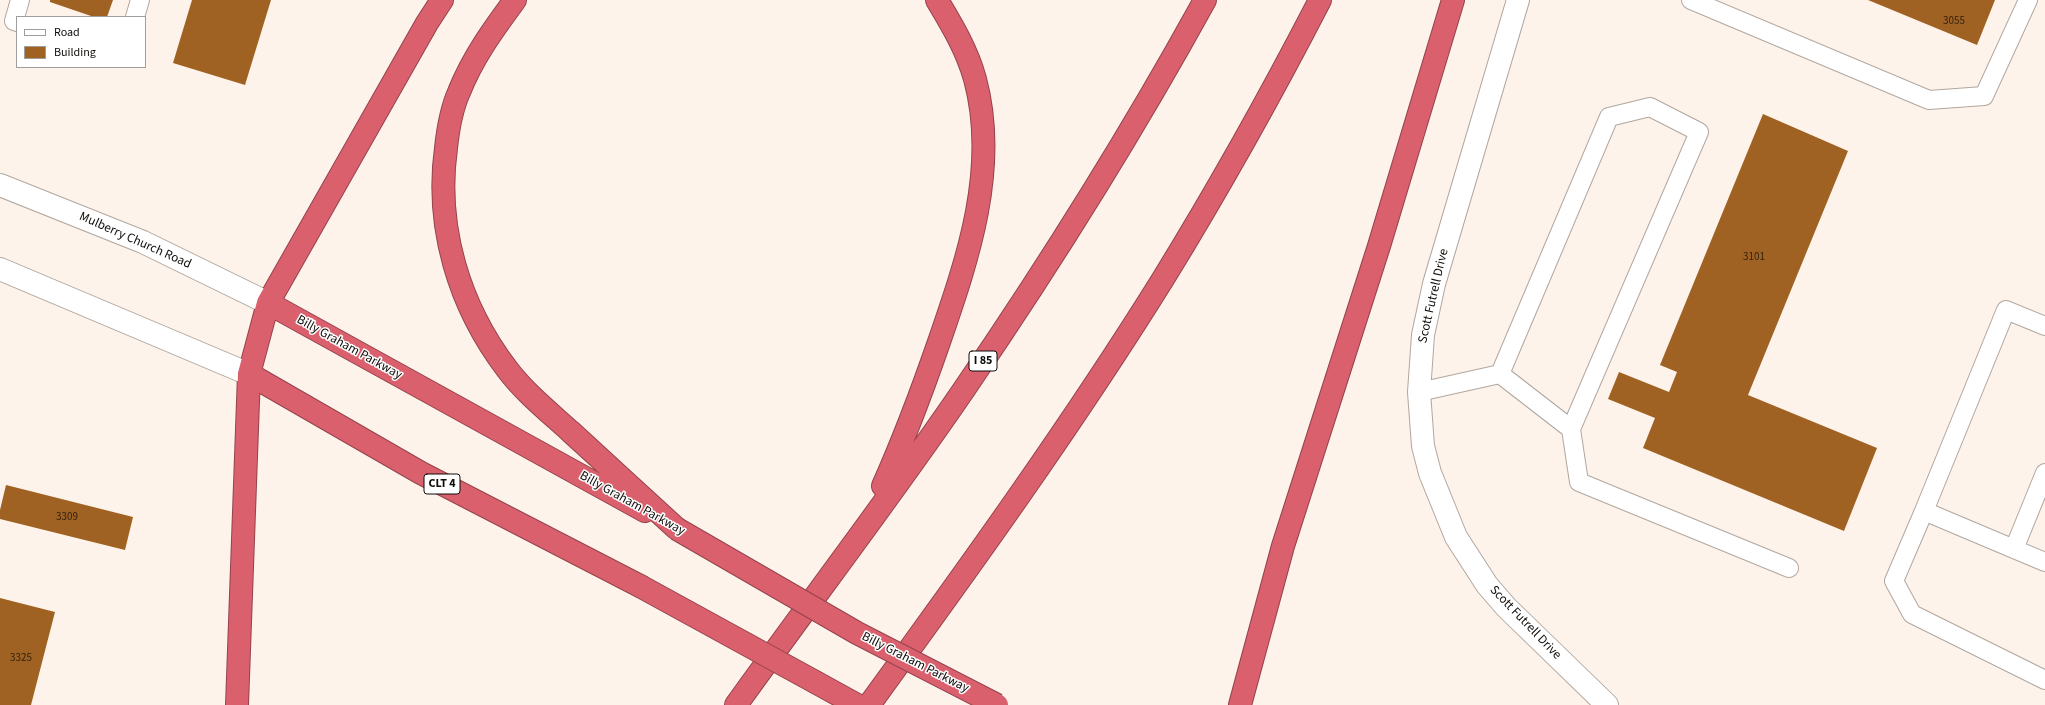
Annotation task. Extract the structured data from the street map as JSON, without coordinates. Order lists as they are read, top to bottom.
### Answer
{
  "streets": {
    "highway": ["Billy Graham Parkway", "I 85", "CLT 4"],
    "street": ["Mulberry Church Road", "Scott Futrell Drive"]
  },
  "crossings": [
    ["Mulberry Church Road", "Billy Graham Parkway"]
  ],
  "house_numbers": [
    "3055",
    "3101",
    "3309",
    "3325"
  ],
  "legend": ["Road", "Building"]
}
